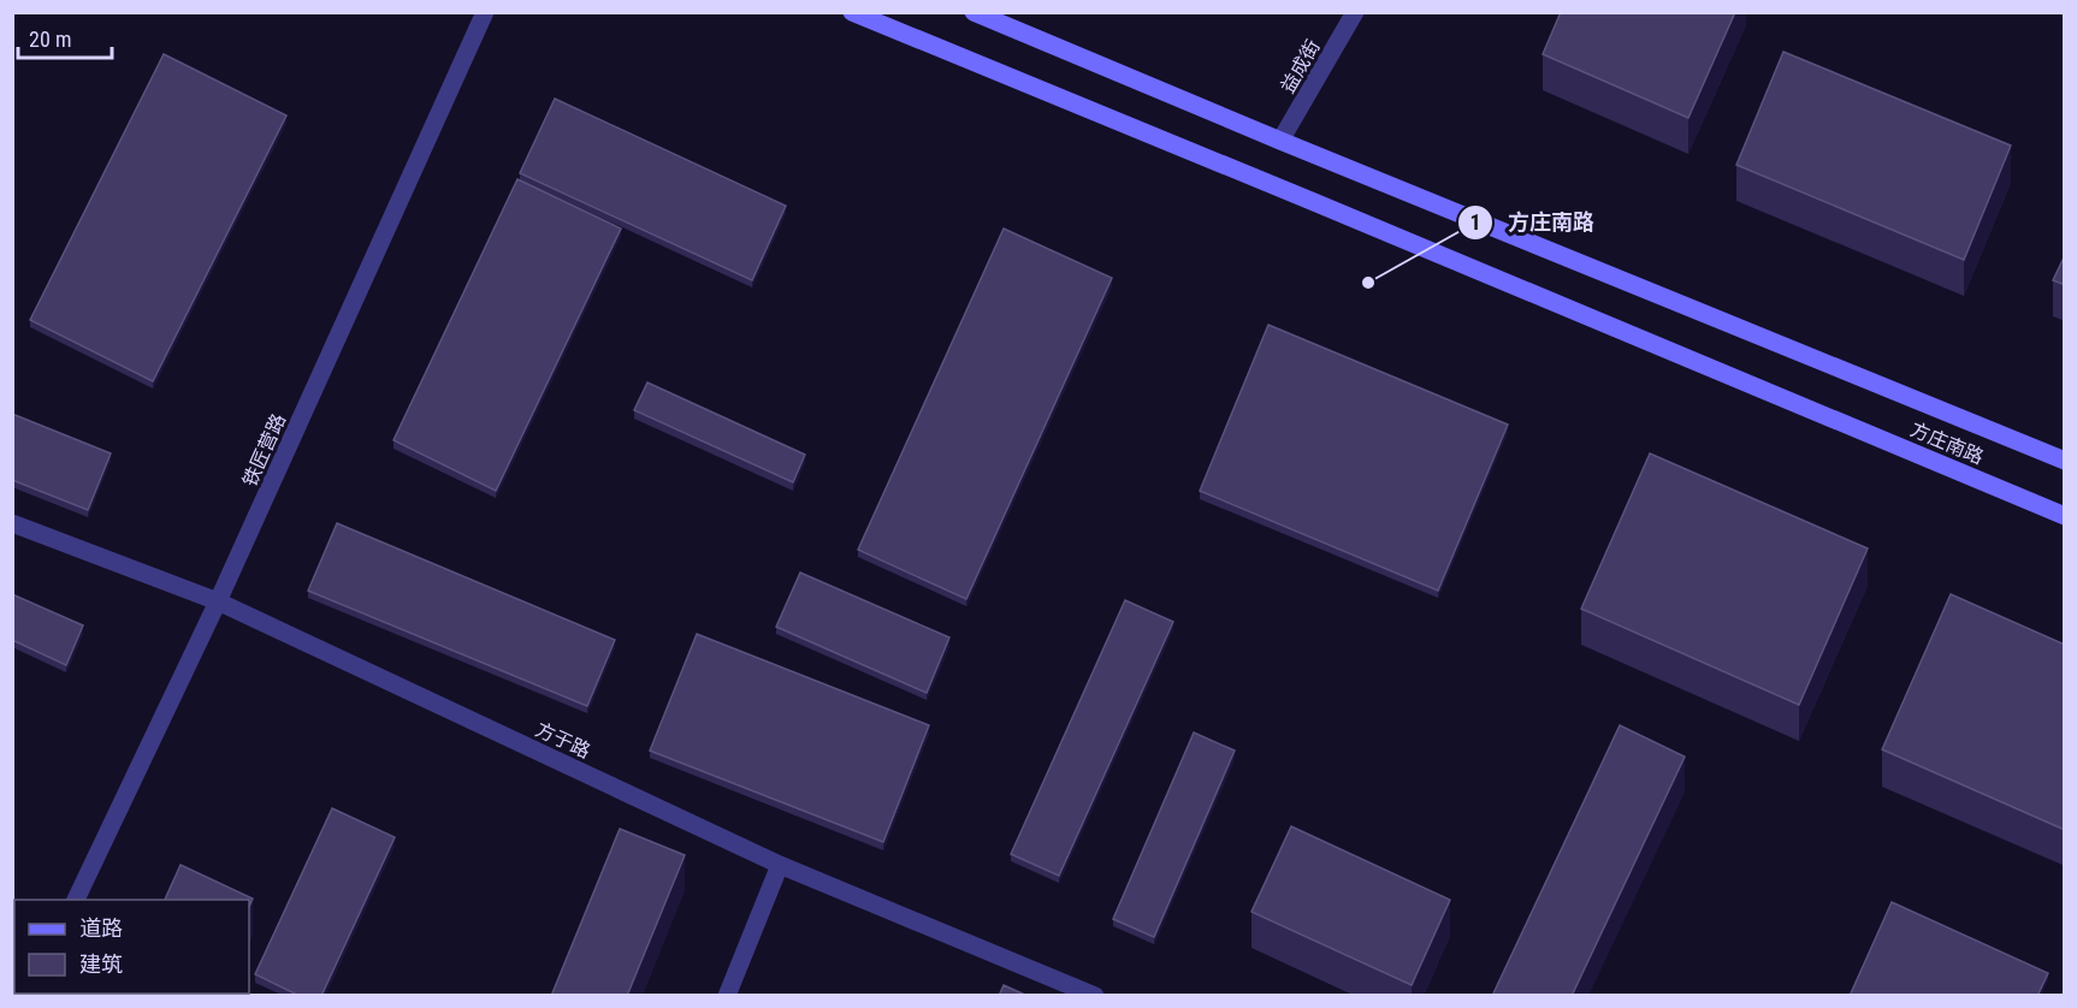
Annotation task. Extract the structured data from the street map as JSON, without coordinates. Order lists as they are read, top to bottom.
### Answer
{
  "streets": {
    "main road": ["方庄南路"],
    "street": ["益成街", "铁匠营路", "方于路"]
  },
  "crossings": [
    ["益成街", "方庄南路"],
    ["铁匠营路", "方于路"]
  ],
  "places": ["方庄南路"],
  "legend": ["道路", "建筑"],
  "scale_bar": "20 m"
}
